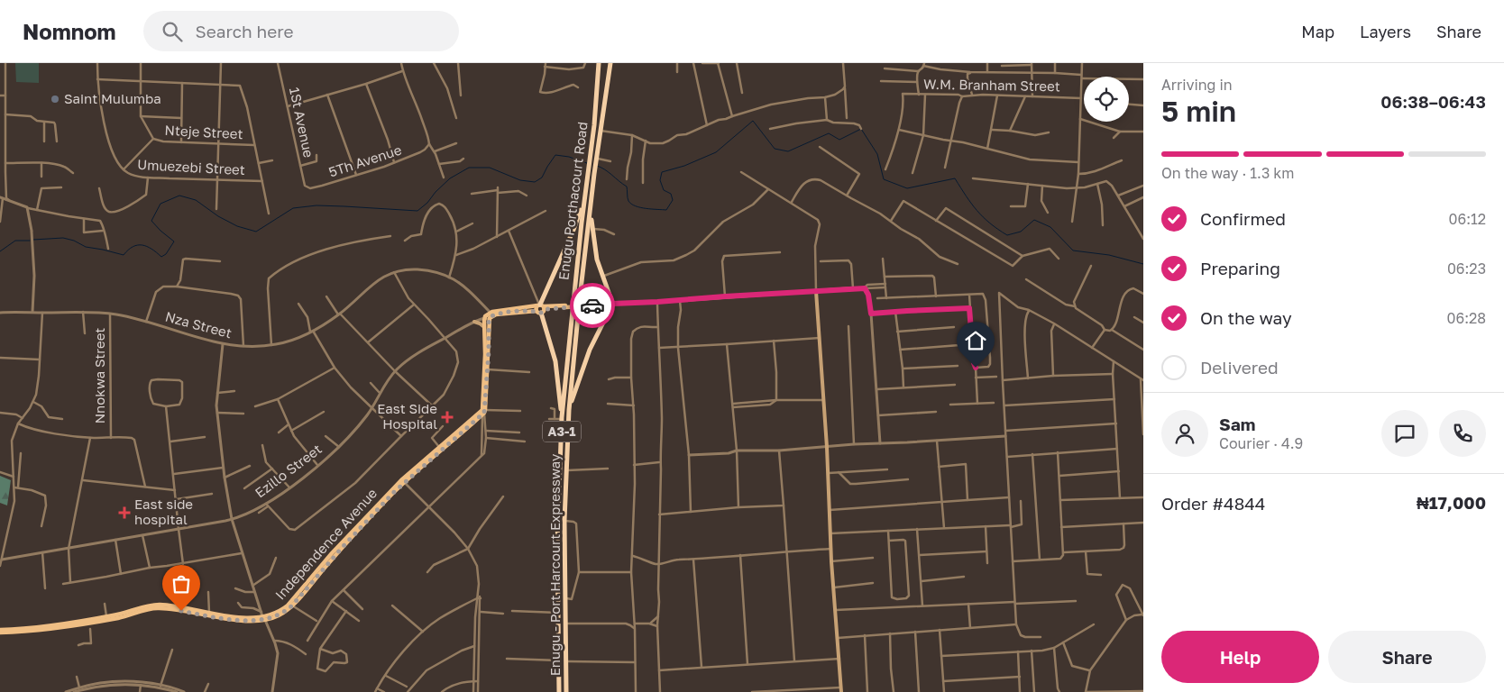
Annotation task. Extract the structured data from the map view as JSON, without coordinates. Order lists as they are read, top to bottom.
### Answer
{
  "streets": {
    "highway": ["Enugu Porthacourt Road", "A3-1", "Enugu - Port Harcourt Expressway"],
    "main road": ["Ezillo Street", "Independence Avenue"],
    "street": [
      "W.M. Branham Street",
      "1St Avenue",
      "Nteje Street",
      "5Th Avenue",
      "Umuezebi Street",
      "Nza Street",
      "Nnokwa Street"
    ]
  },
  "crossings": [
    ["1St Avenue", "5Th Avenue"],
    ["Nteje Street", "Umuezebi Street"],
    ["Nza Street", "Nnokwa Street"],
    ["Nza Street", "Ezillo Street"]
  ],
  "places": {
    "other": ["Saint Mulumba"],
    "health": ["East Side Hospital", "East side hospital"]
  },
  "page": {
    "header": "Nomnom",
    "search": "Search here",
    "nav": ["Map", "Layers", "Share"],
    "heading": ["5 min", "Arriving in", "06:38–06:43"],
    "panel": [
      "Sam",
      "Courier · 4.9",
      "Order #4844",
      "₦17,000"
    ],
    "bar": "On the way · 1.3 km",
    "list": [
      ["Confirmed", "06:12"],
      ["Preparing", "06:23"],
      ["On the way", "06:28"],
      "Delivered"
    ],
    "buttons": ["Help", "Share"]
  }
}
